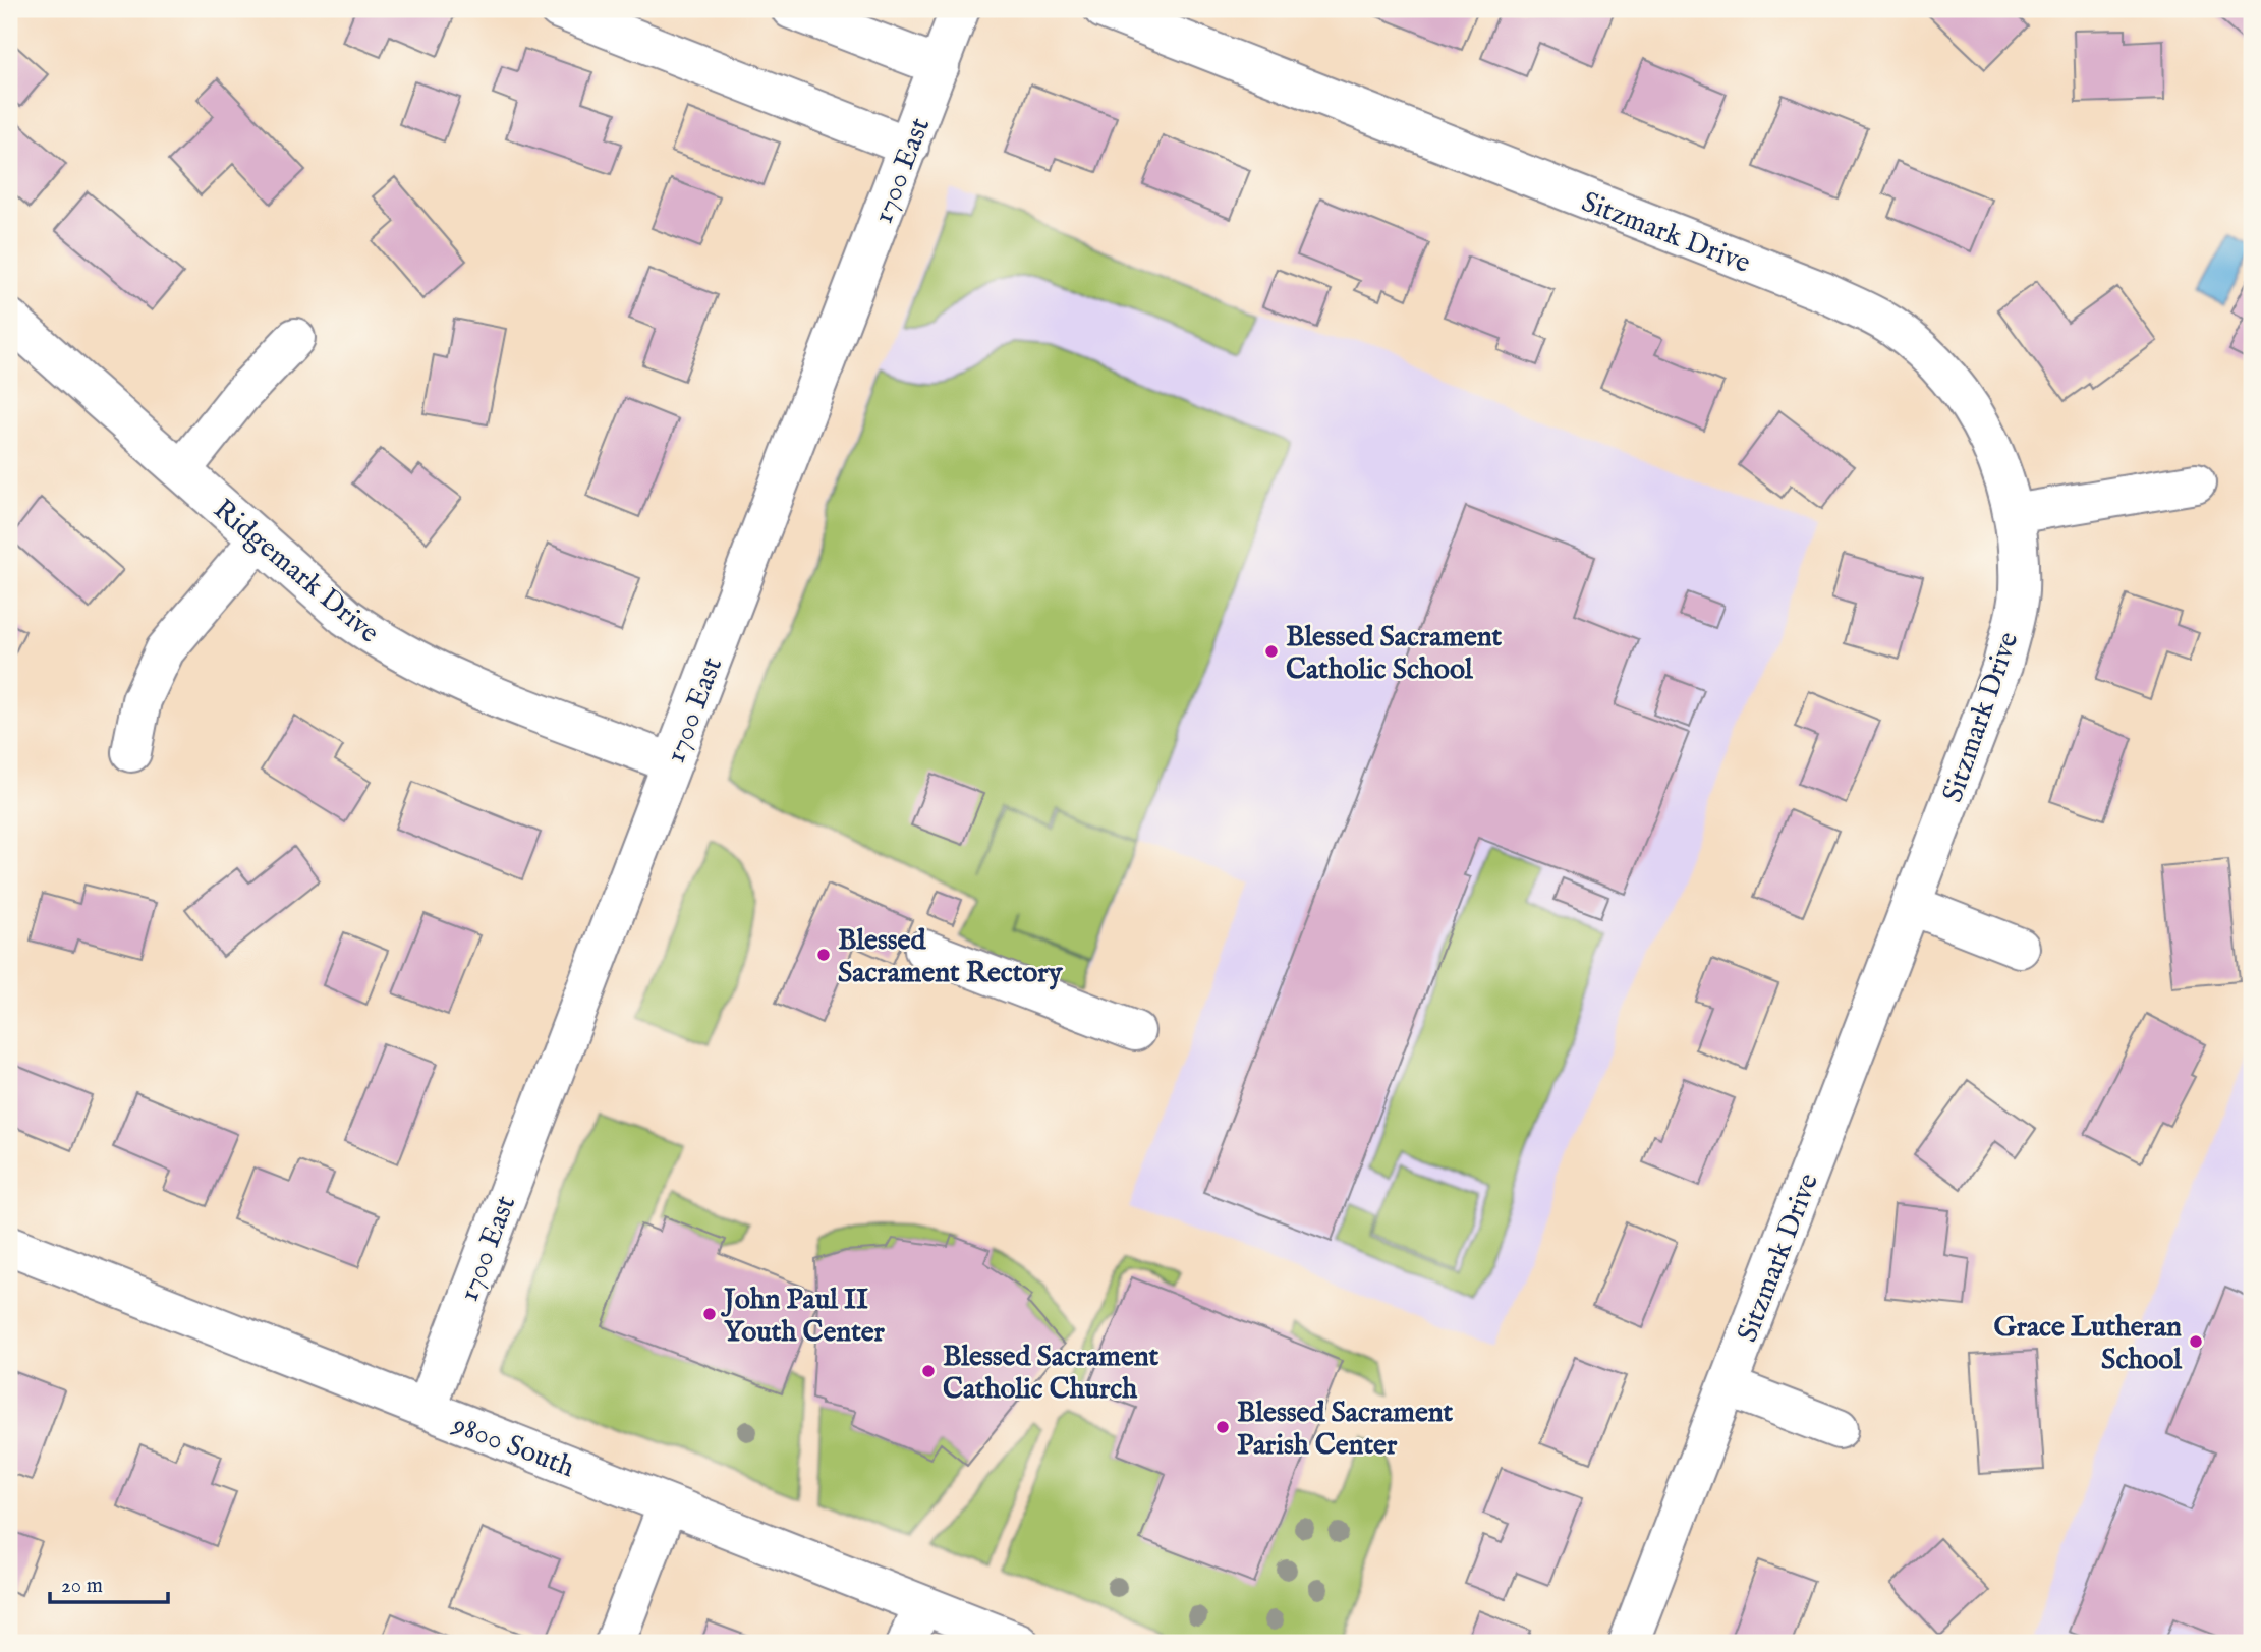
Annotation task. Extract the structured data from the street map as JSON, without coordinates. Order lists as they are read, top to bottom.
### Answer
{
  "streets": {
    "street": [
      "1700 East",
      "Sitzmark Drive",
      "Ridgemark Drive",
      "9800 South"
    ]
  },
  "crossings": [
    ["1700 East", "Ridgemark Drive"],
    ["1700 East", "9800 South"]
  ],
  "places": [
    "Blessed Sacrament Catholic School",
    "Blessed Sacrament Rectory",
    "John Paul II Youth Center",
    "Grace Lutheran School",
    "Blessed Sacrament Catholic Church",
    "Blessed Sacrament Parish Center"
  ],
  "scale_bar": "20 m"
}
